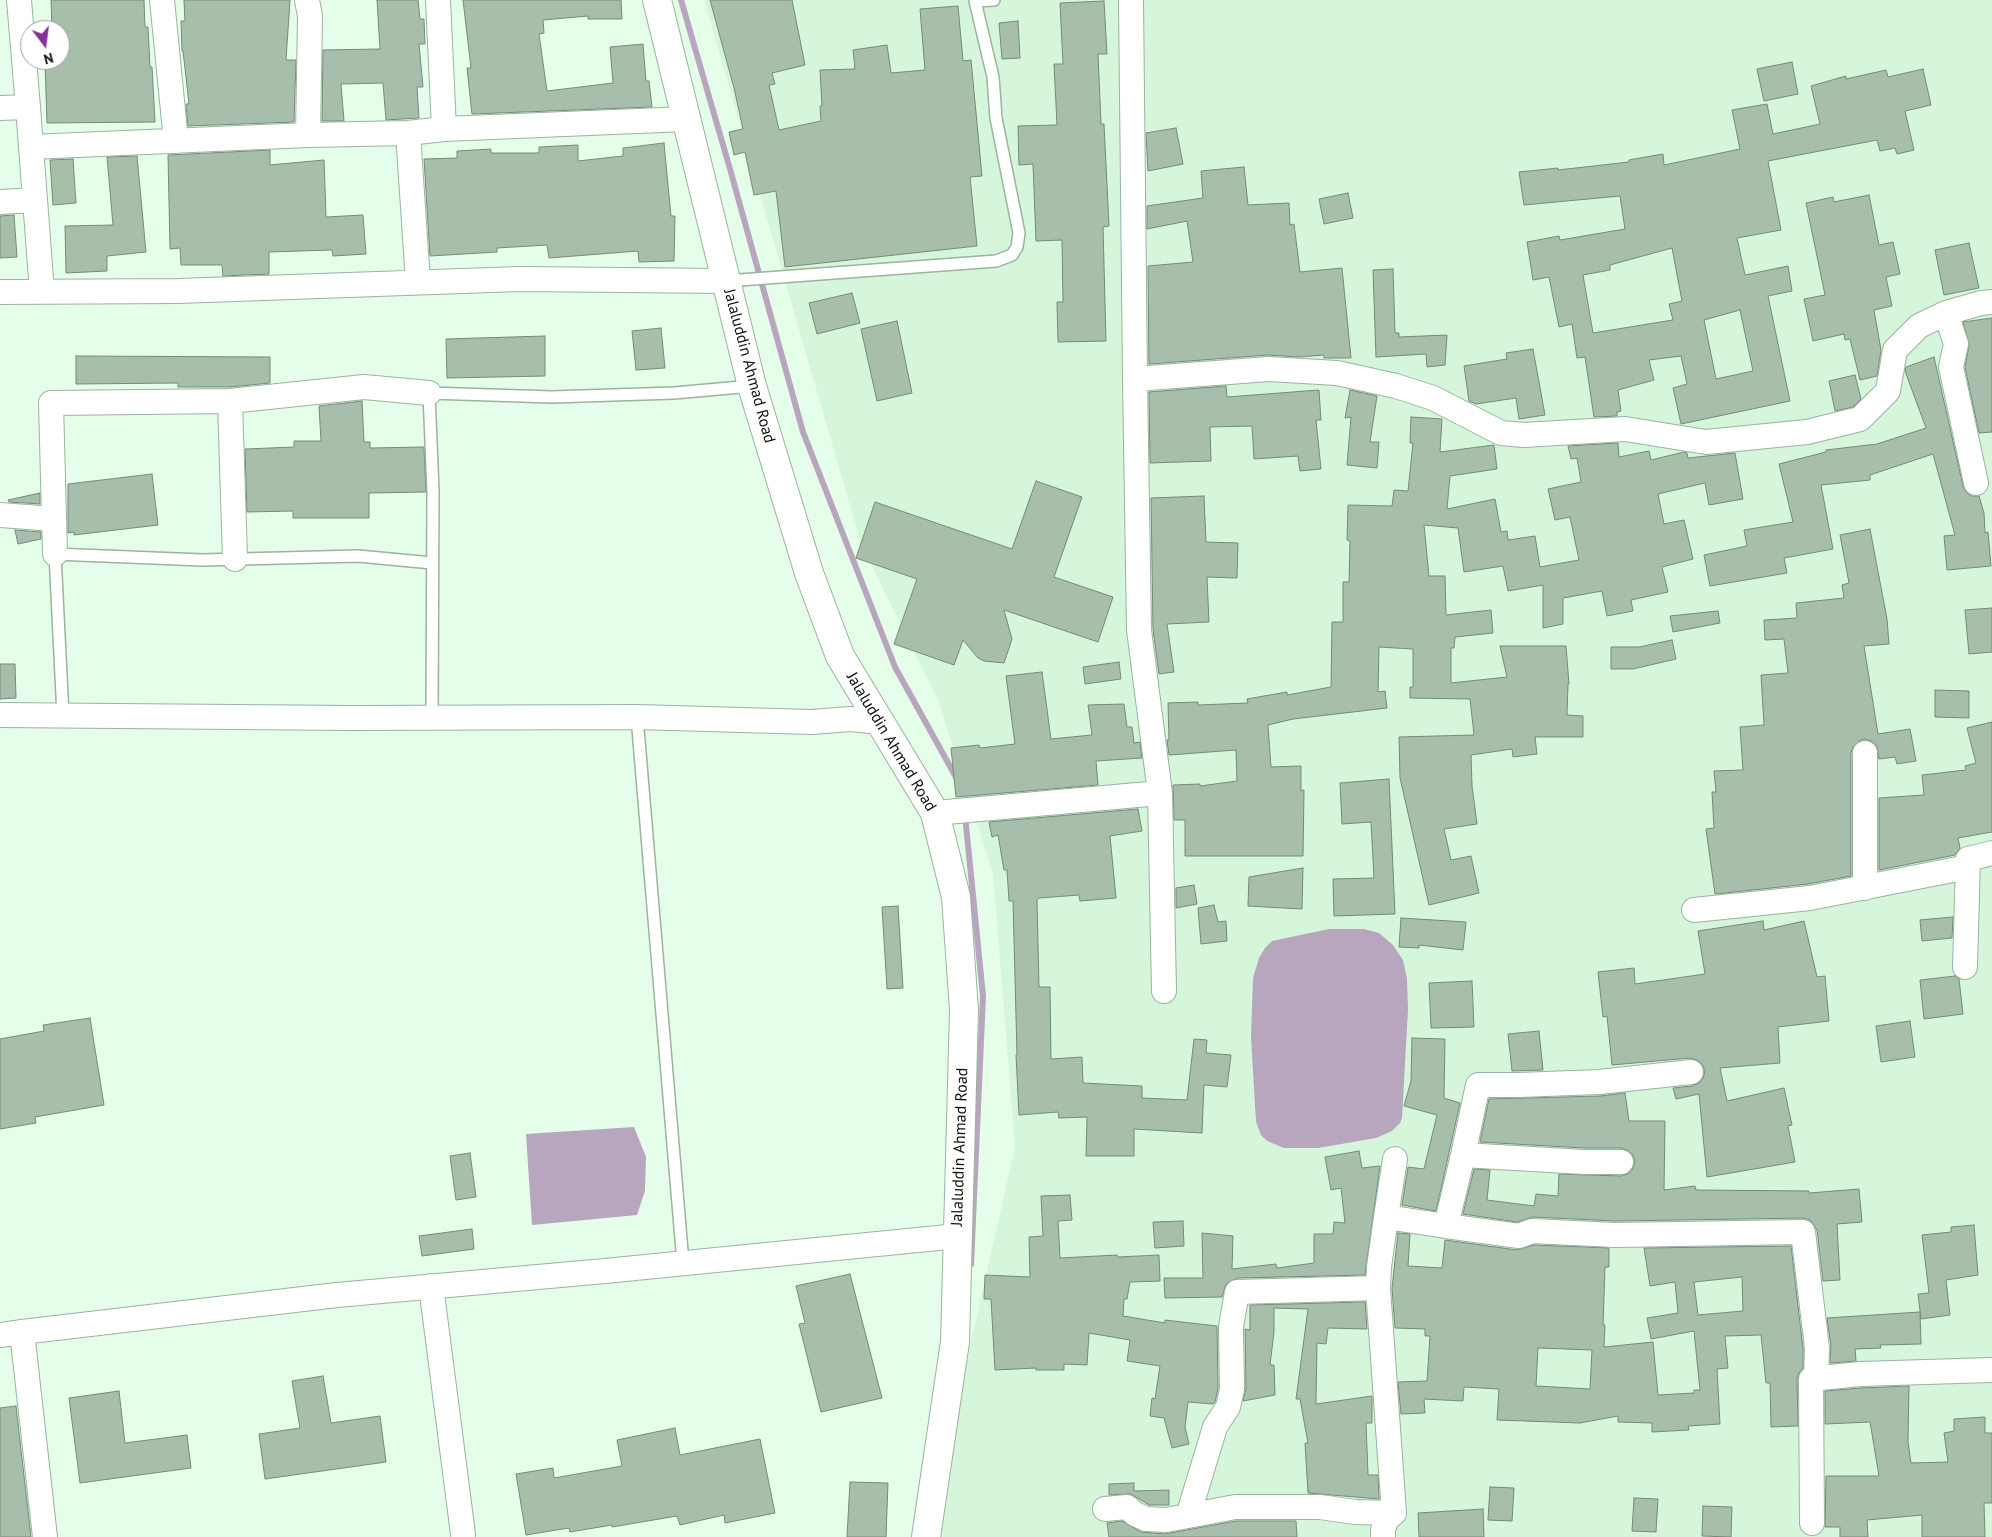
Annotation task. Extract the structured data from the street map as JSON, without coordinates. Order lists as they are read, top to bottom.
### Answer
{
  "streets": {
    "street": ["Jalaluddin Ahmad Road"]
  },
  "north": "bottom"
}
